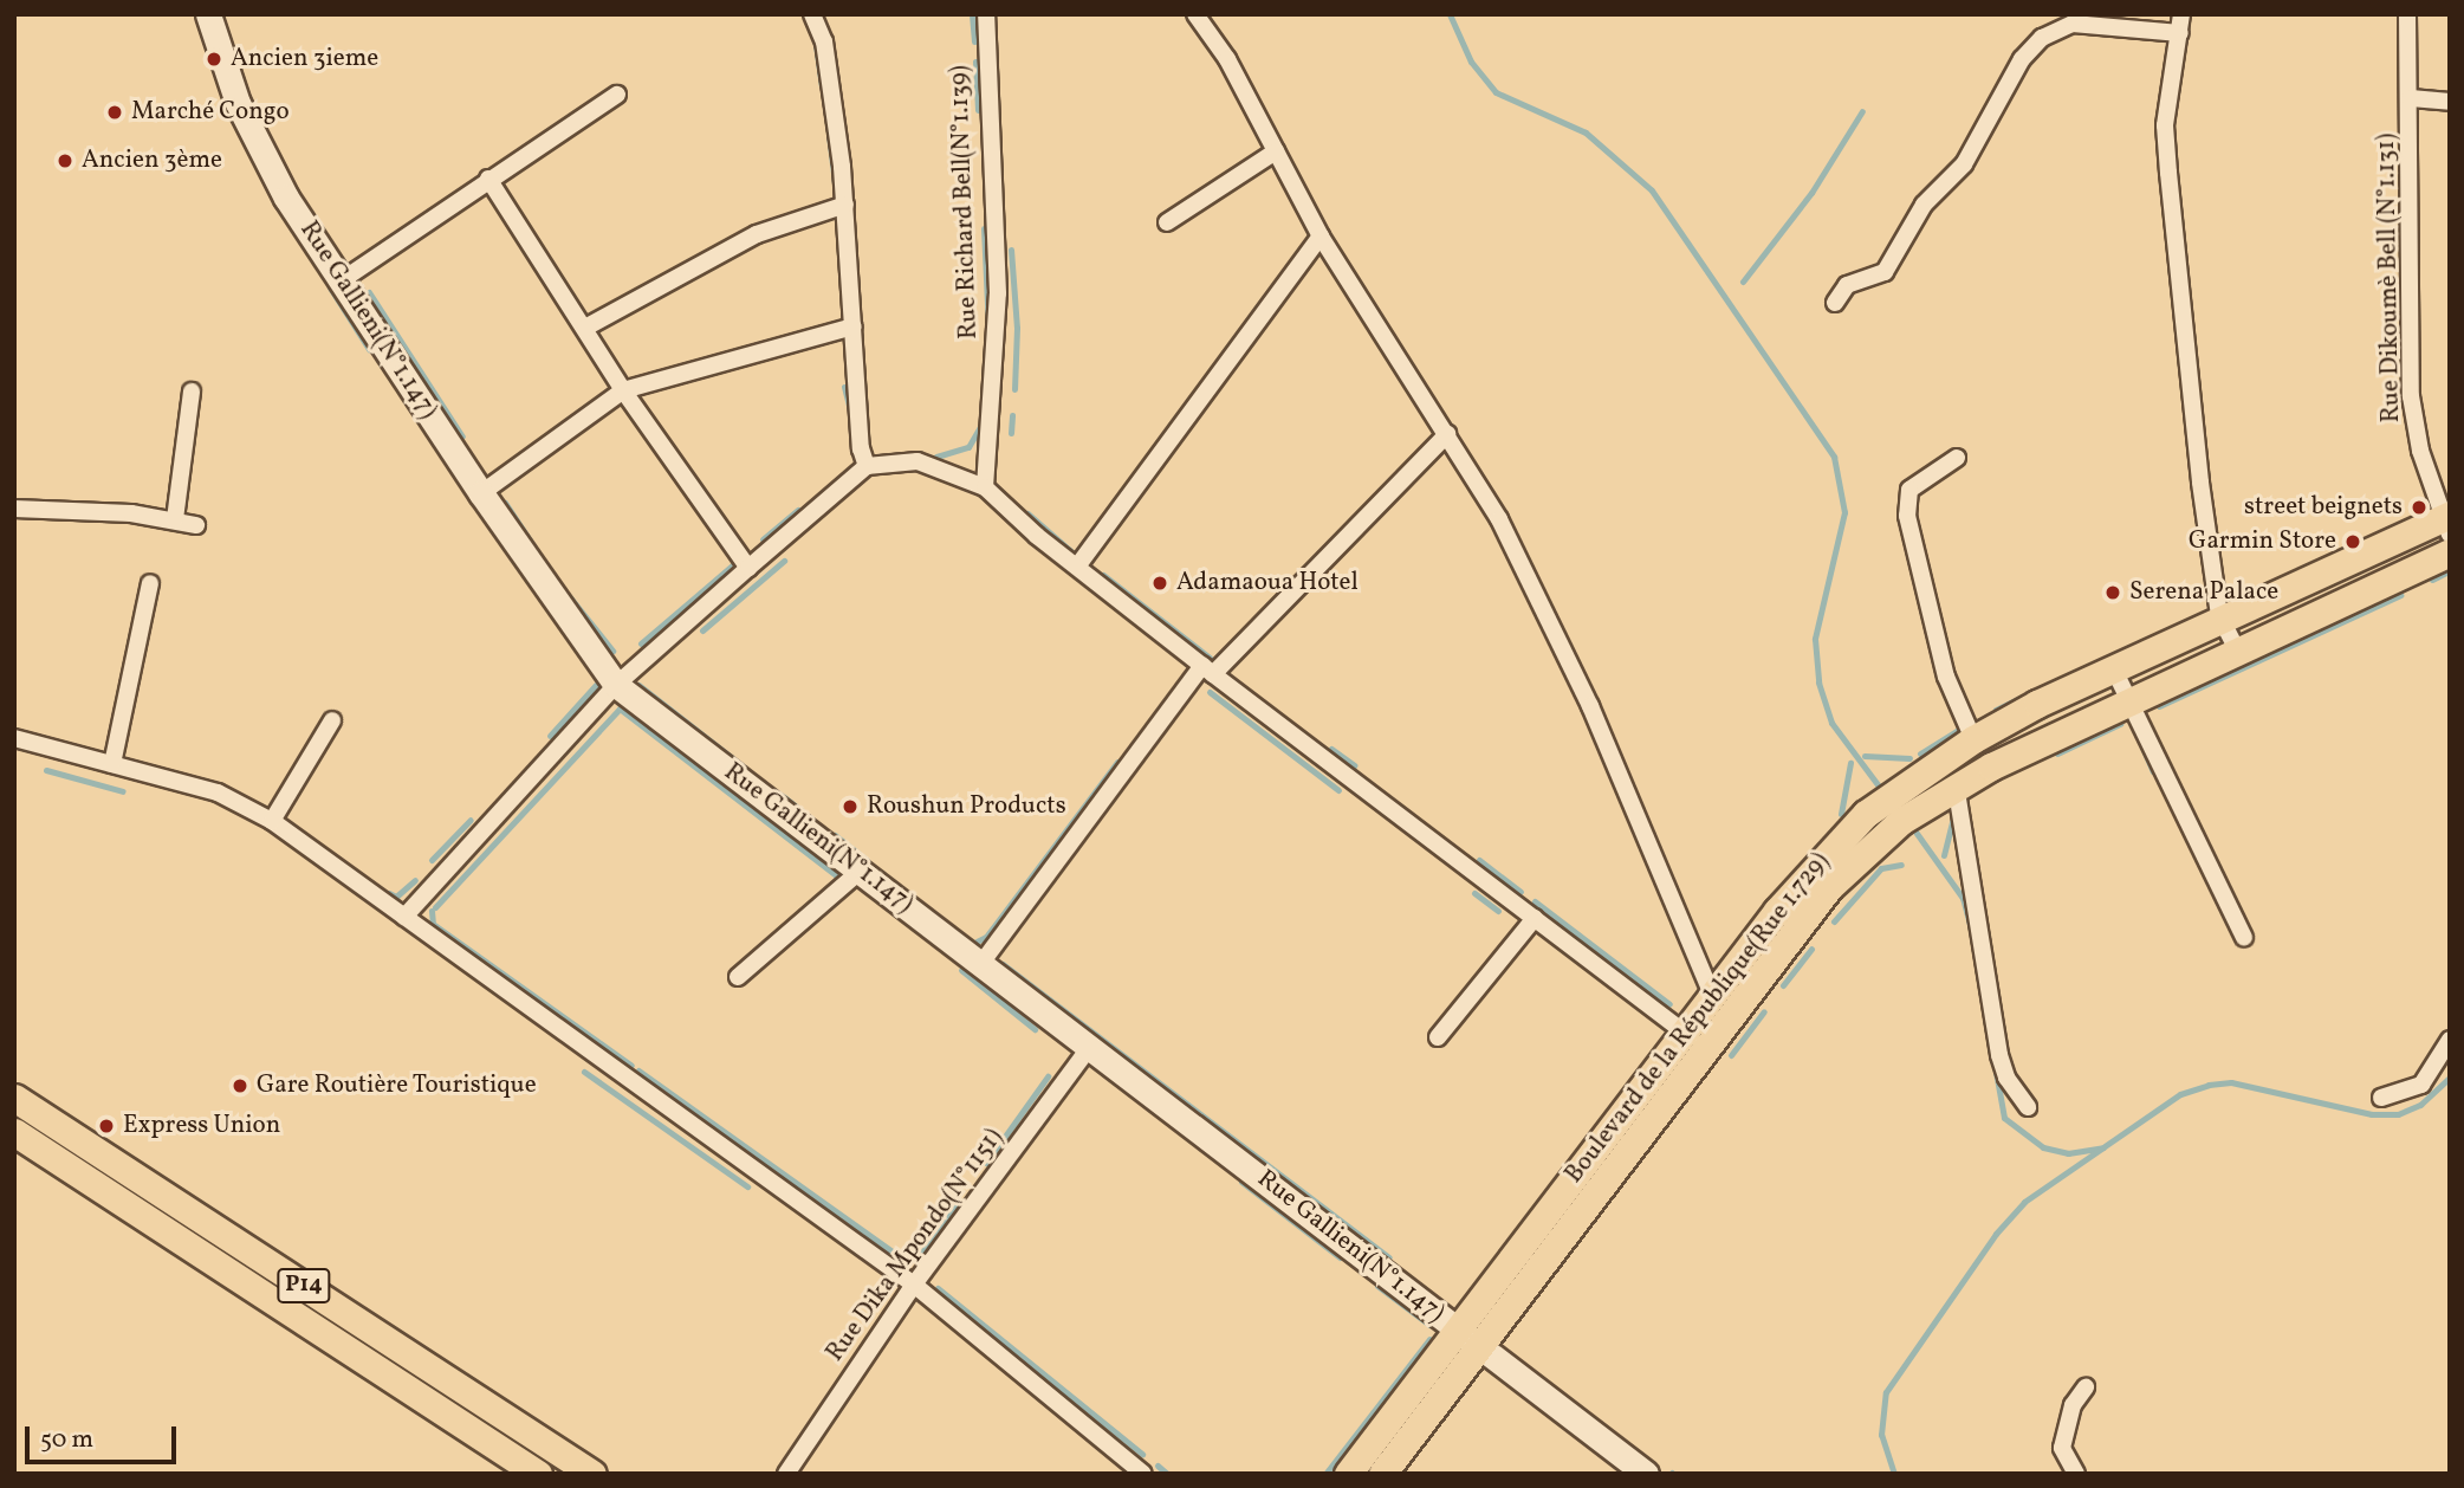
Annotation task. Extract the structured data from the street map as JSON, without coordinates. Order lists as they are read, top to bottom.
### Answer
{
  "streets": {
    "main road": ["Rue Gallieni(N°1.147)", "Boulevard de la République(Rue 1.729)", "P14"],
    "street": ["Rue Richard Bell(N°1.139)", "Rue Dikoumè Bell (N°1.131)", "Rue Dika Mpondo(N°1151)"]
  },
  "crossings": [
    ["Rue Dikoumè Bell (N°1.131)", "Boulevard de la République(Rue 1.729)"],
    ["Rue Gallieni(N°1.147)", "Boulevard de la République(Rue 1.729)"],
    ["Rue Gallieni(N°1.147)", "Rue Dika Mpondo(N°1151)"]
  ],
  "places": [
    "Ancien 3ieme",
    "Marché Congo",
    "Ancien 3ème",
    "street beignets",
    "Garmin Store",
    "Adamaoua Hotel",
    "Serena Palace",
    "Roushun Products",
    "Gare Routière Touristique",
    "Express Union"
  ],
  "scale_bar": "50 m"
}
